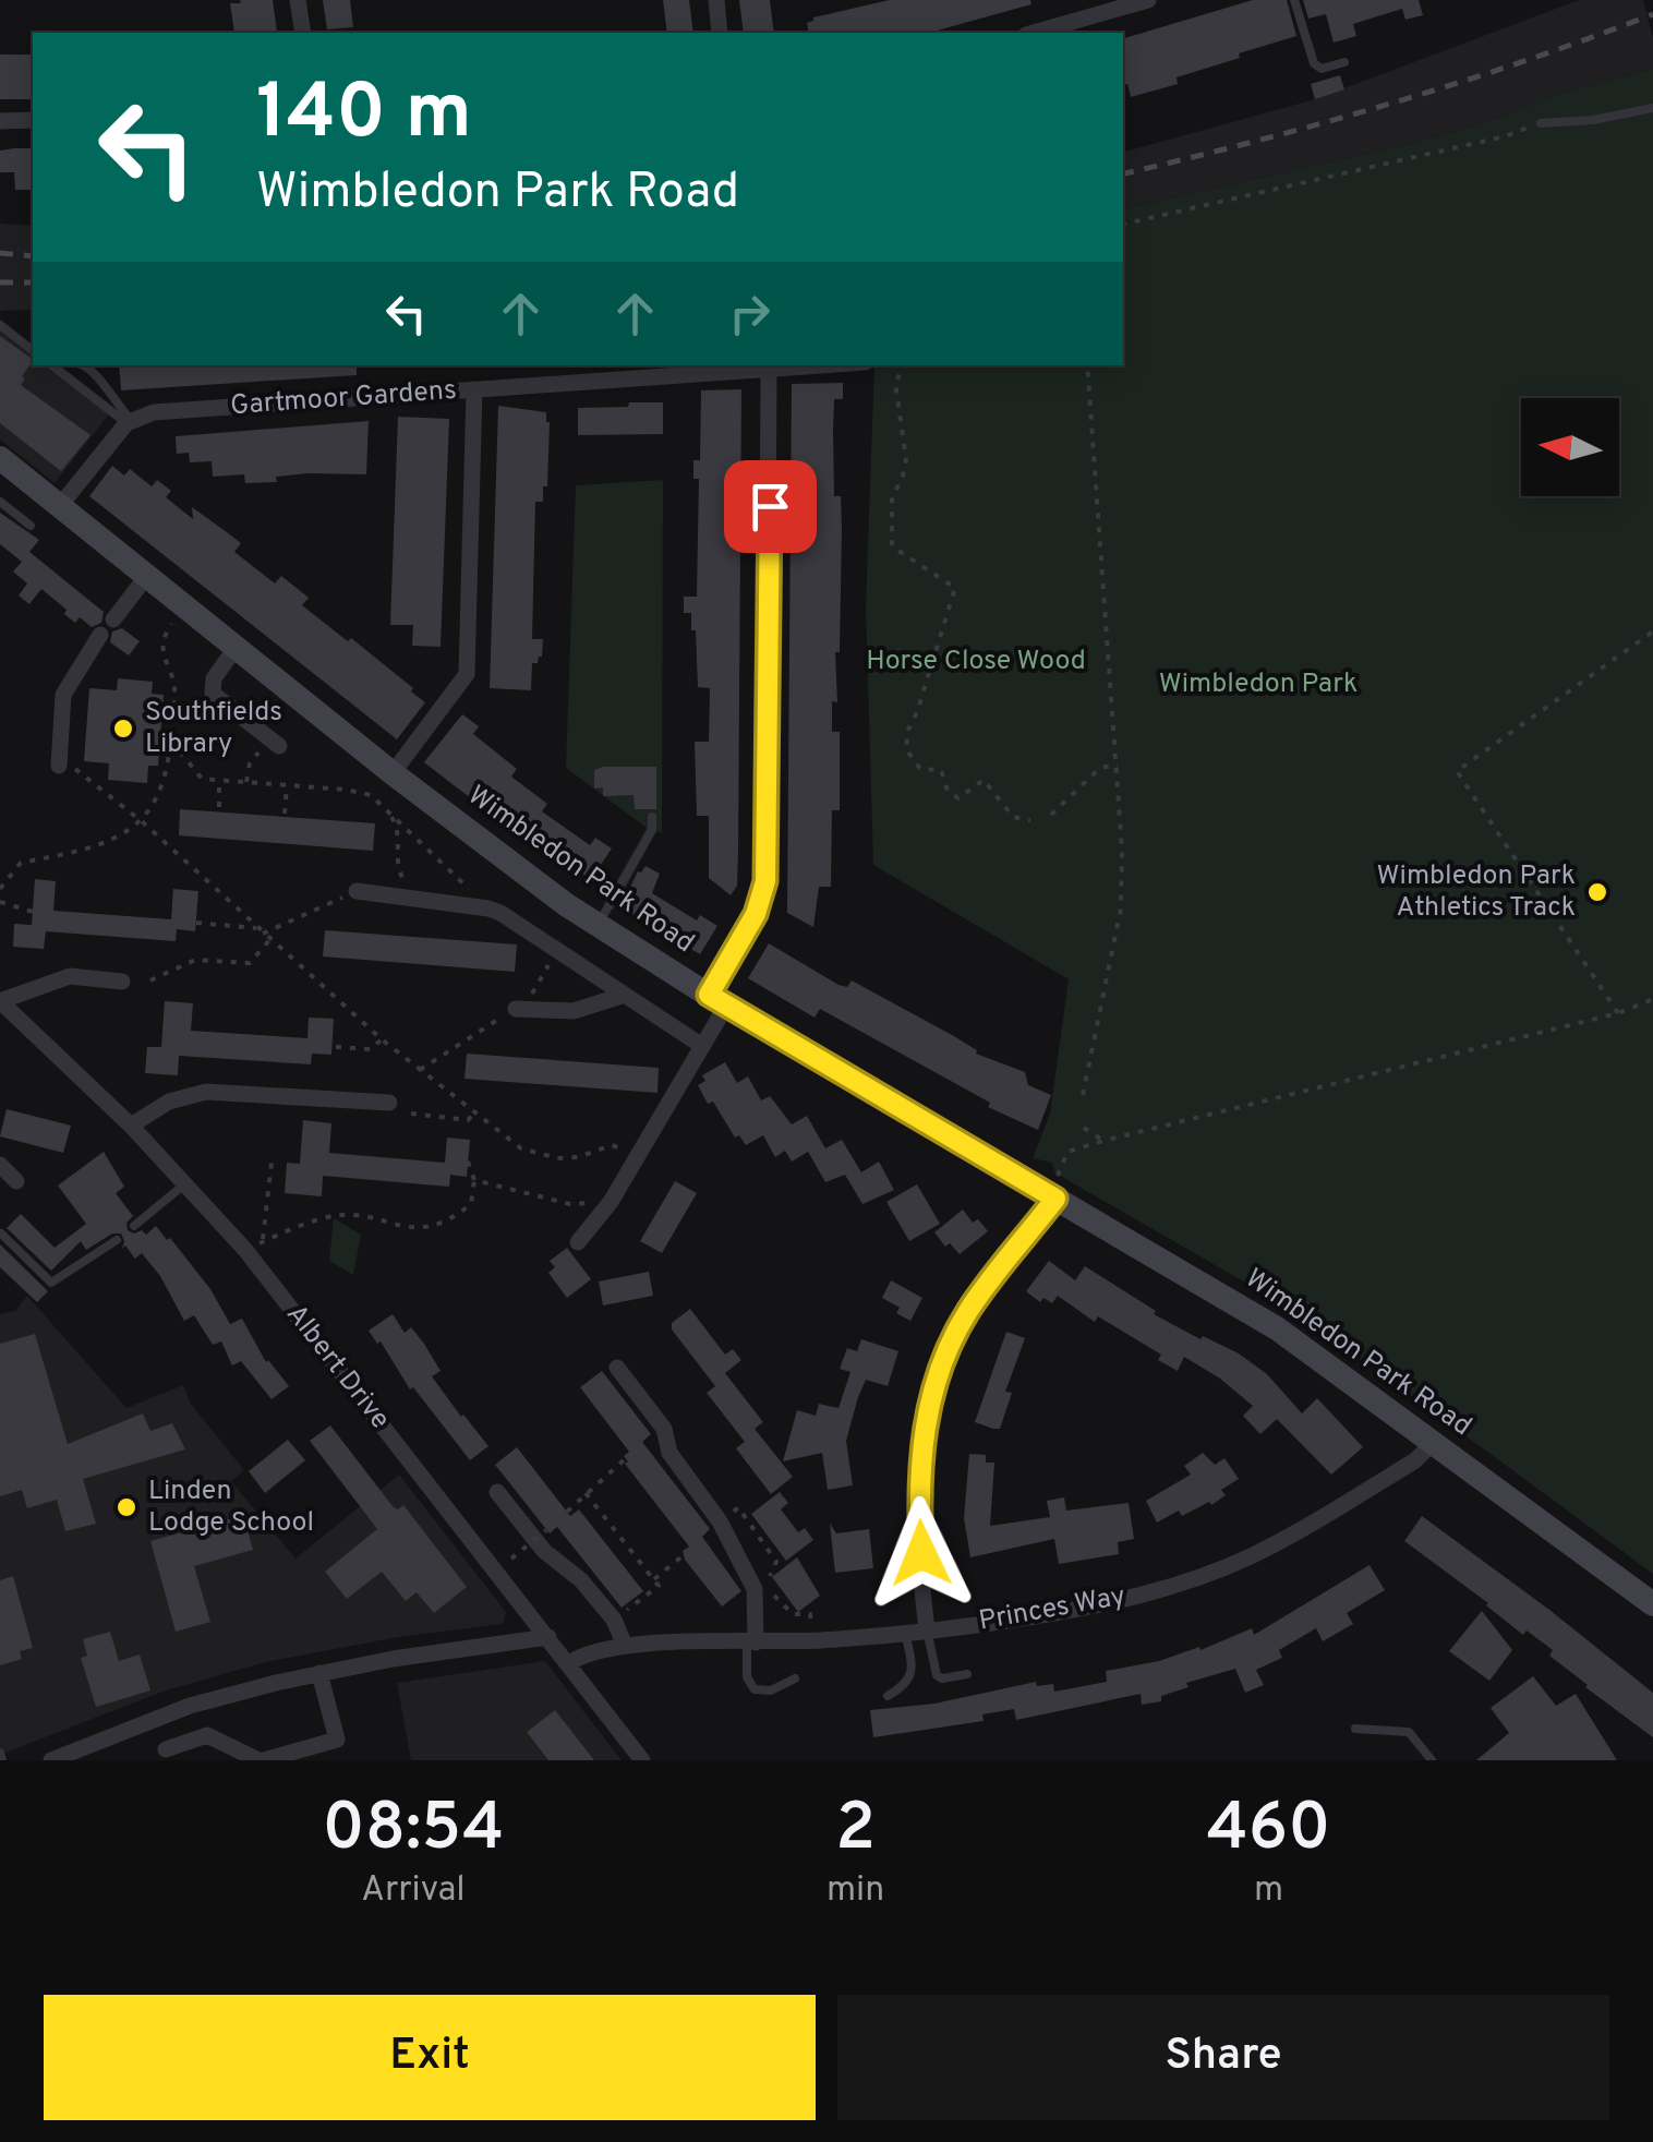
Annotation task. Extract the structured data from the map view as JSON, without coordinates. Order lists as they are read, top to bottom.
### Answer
{
  "streets": {
    "street": [
      "Gartmoor Gardens",
      "Wimbledon Park Road",
      "Albert Drive",
      "Princes Way"
    ]
  },
  "crossings": [
    ["Wimbledon Park Road", "Princes Way"],
    ["Albert Drive", "Princes Way"]
  ],
  "parks": ["Horse Close Wood", "Wimbledon Park"],
  "places": ["Southfields Library", "Wimbledon Park Athletics Track", "Linden Lodge School"],
  "north": "left",
  "page": {
    "turn": ["140 m", "Wimbledon Park Road"],
    "eta": [
      "08:54",
      "Arrival",
      "2",
      "min",
      "460",
      "m"
    ],
    "buttons": ["Exit", "Share"]
  }
}
